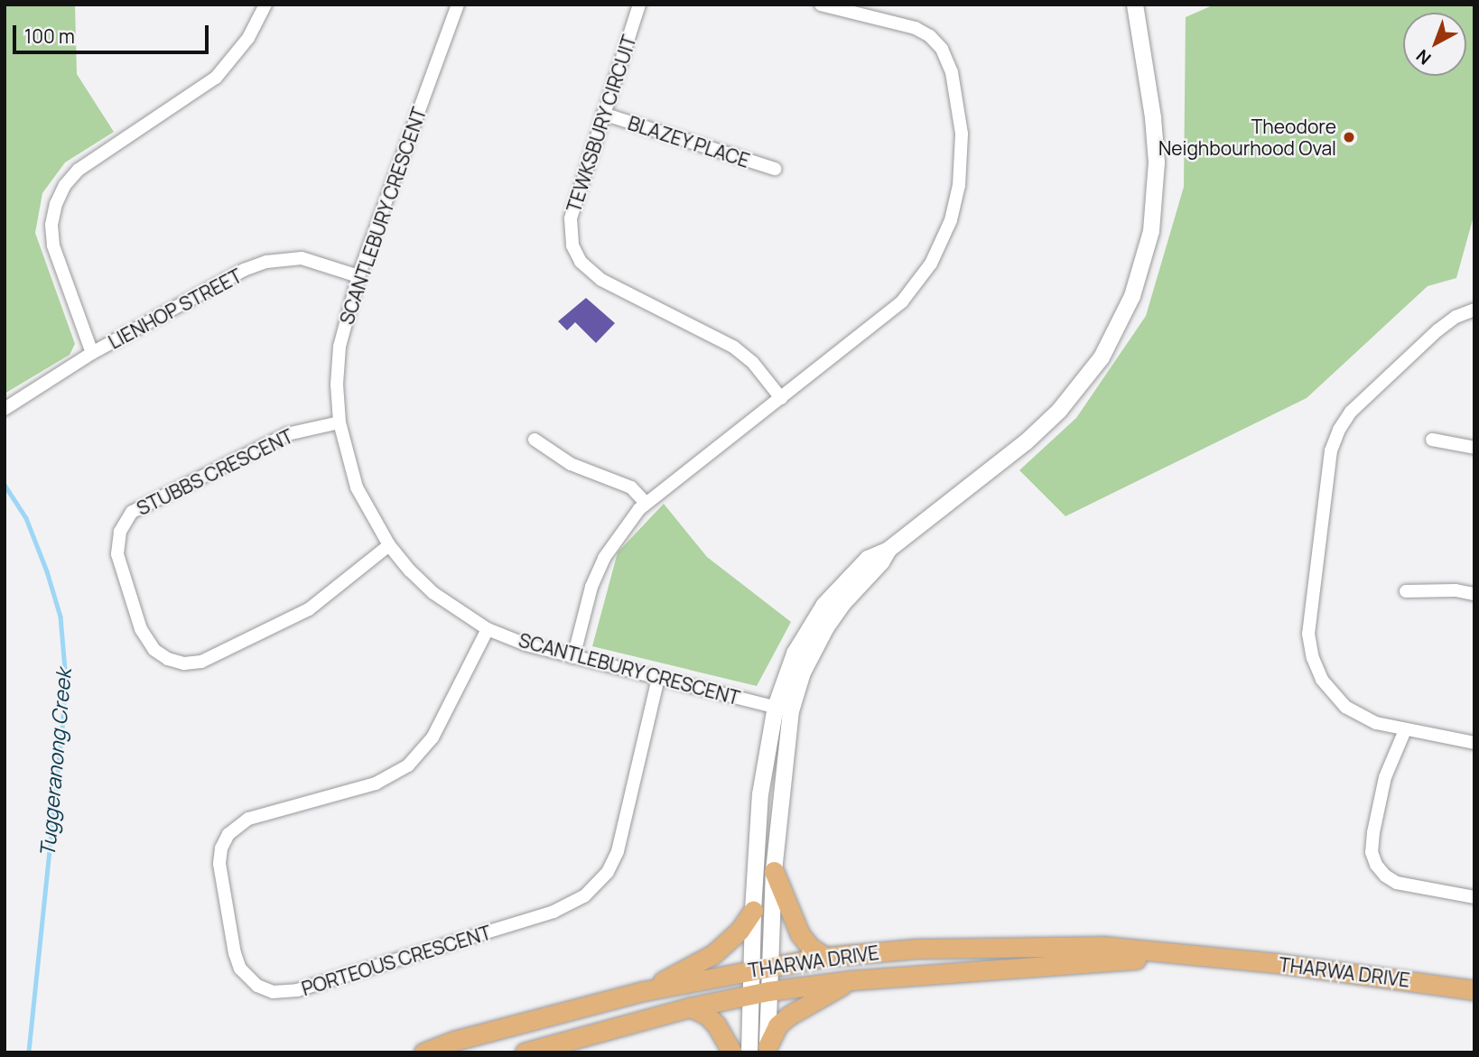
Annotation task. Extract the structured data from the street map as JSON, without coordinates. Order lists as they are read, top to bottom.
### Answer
{
  "streets": {
    "main road": ["THARWA DRIVE"],
    "street": [
      "TEWKSBURY CIRCUIT",
      "BLAZEY PLACE",
      "SCANTLEBURY CRESCENT",
      "LIENHOP STREET",
      "STUBBS CRESCENT",
      "PORTEOUS CRESCENT"
    ]
  },
  "crossings": [
    ["TEWKSBURY CIRCUIT", "BLAZEY PLACE"],
    ["SCANTLEBURY CRESCENT", "LIENHOP STREET"],
    ["SCANTLEBURY CRESCENT", "STUBBS CRESCENT"],
    ["SCANTLEBURY CRESCENT", "PORTEOUS CRESCENT"]
  ],
  "water": ["Tuggeranong Creek"],
  "places": ["Theodore Neighbourhood Oval"],
  "scale_bar": "100 m",
  "north": "bottom left"
}
